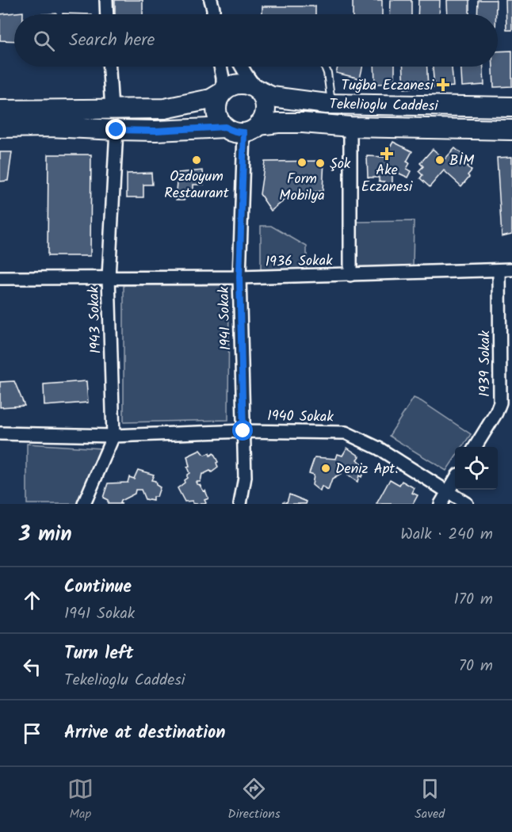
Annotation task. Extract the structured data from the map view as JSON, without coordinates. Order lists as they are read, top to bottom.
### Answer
{
  "streets": {
    "main road": ["Tekelioglu Caddesi"],
    "street": [
      "1936 Sokak",
      "1941 Sokak",
      "1943 Sokak",
      "1939 Sokak",
      "1940 Sokak"
    ]
  },
  "crossings": [
    ["Tekelioglu Caddesi", "1941 Sokak"],
    ["1936 Sokak", "1941 Sokak"],
    ["1936 Sokak", "1943 Sokak"],
    ["1936 Sokak", "1939 Sokak"],
    ["1941 Sokak", "1940 Sokak"],
    ["1943 Sokak", "1940 Sokak"]
  ],
  "places": {
    "health": ["Tuğba Eczanesi", "Ake Eczanesi"],
    "other": [
      "Ozdoyum Restaurant",
      "BİM",
      "Form Mobilya",
      "Şok",
      "Deniz Apt."
    ]
  },
  "page": {
    "search": "Search here",
    "heading": ["3 min", "Walk · 240 m"],
    "list": [
      ["Continue", "1941 Sokak", "170 m"],
      ["Turn left", "Tekelioglu Caddesi", "70 m"],
      "Arrive at destination"
    ],
    "nav": ["Map", "Directions", "Saved"]
  }
}
